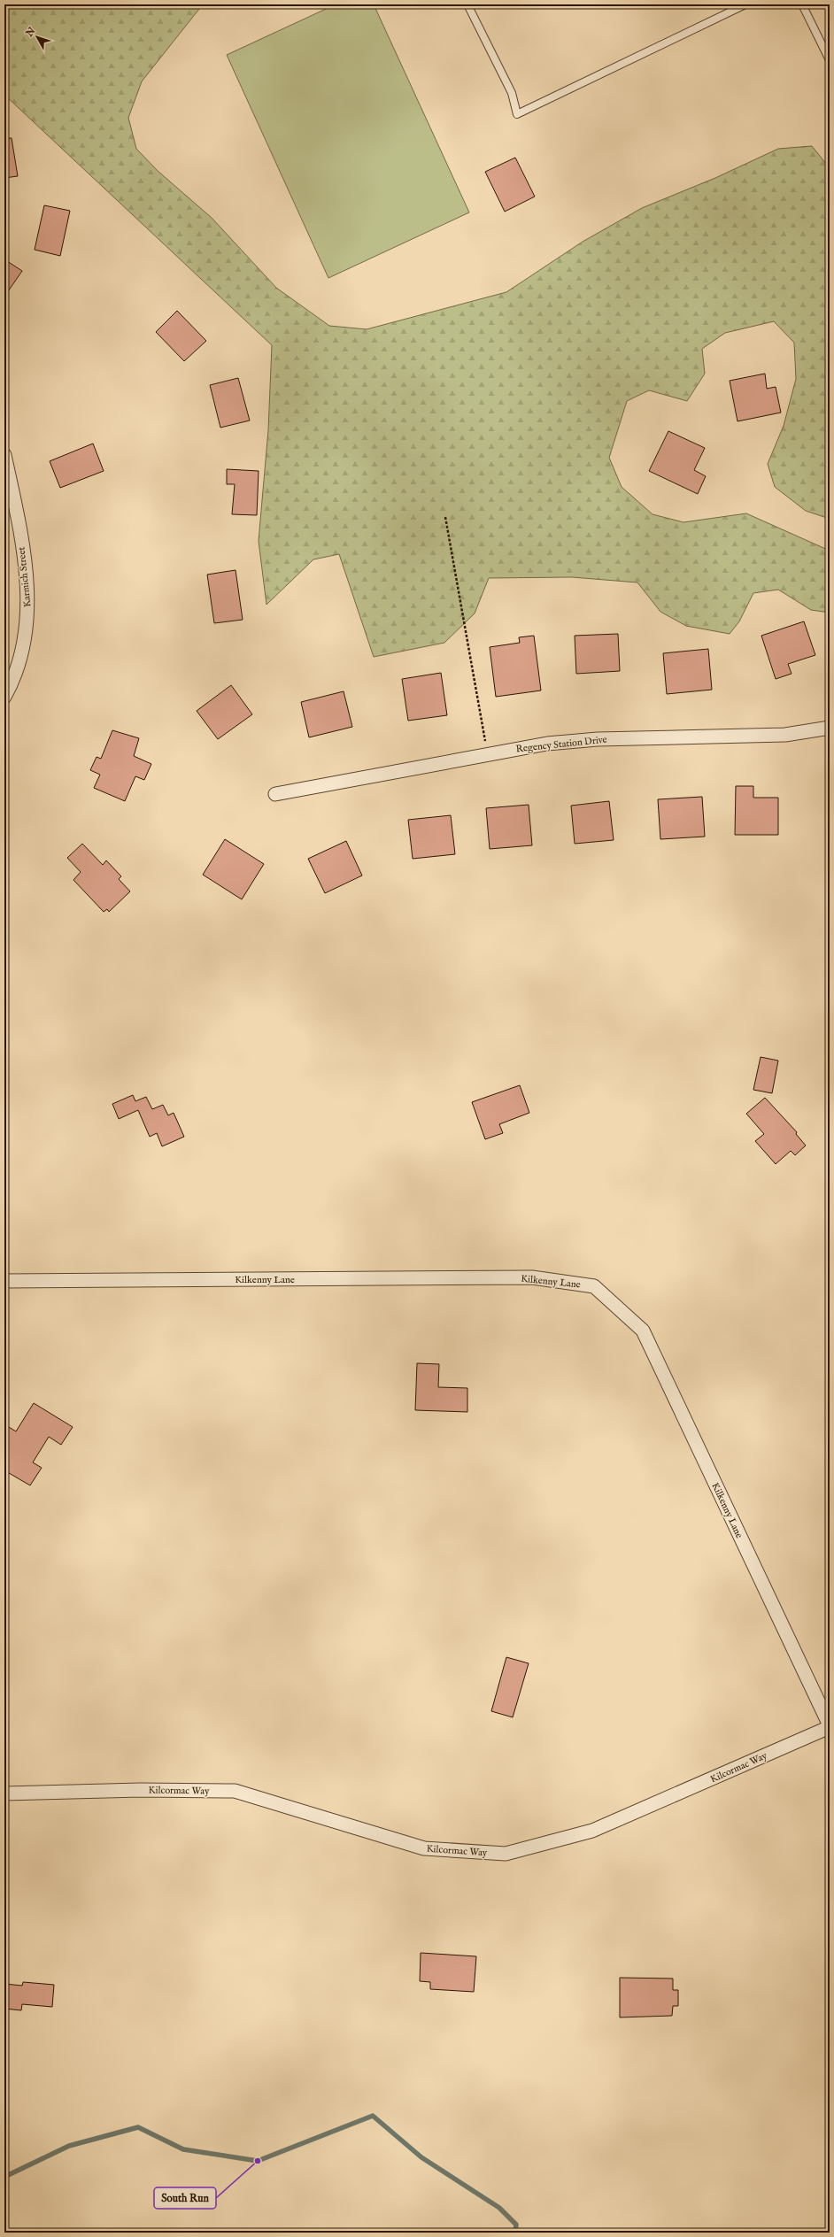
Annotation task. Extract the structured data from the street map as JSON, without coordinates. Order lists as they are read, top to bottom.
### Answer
{
  "streets": {
    "street": [
      "Karmich Street",
      "Regency Station Drive",
      "Kilkenny Lane",
      "Kilcormac Way"
    ]
  },
  "crossings": [
    ["Kilkenny Lane", "Kilcormac Way"]
  ],
  "places": ["South Run"],
  "north": "top left"
}
